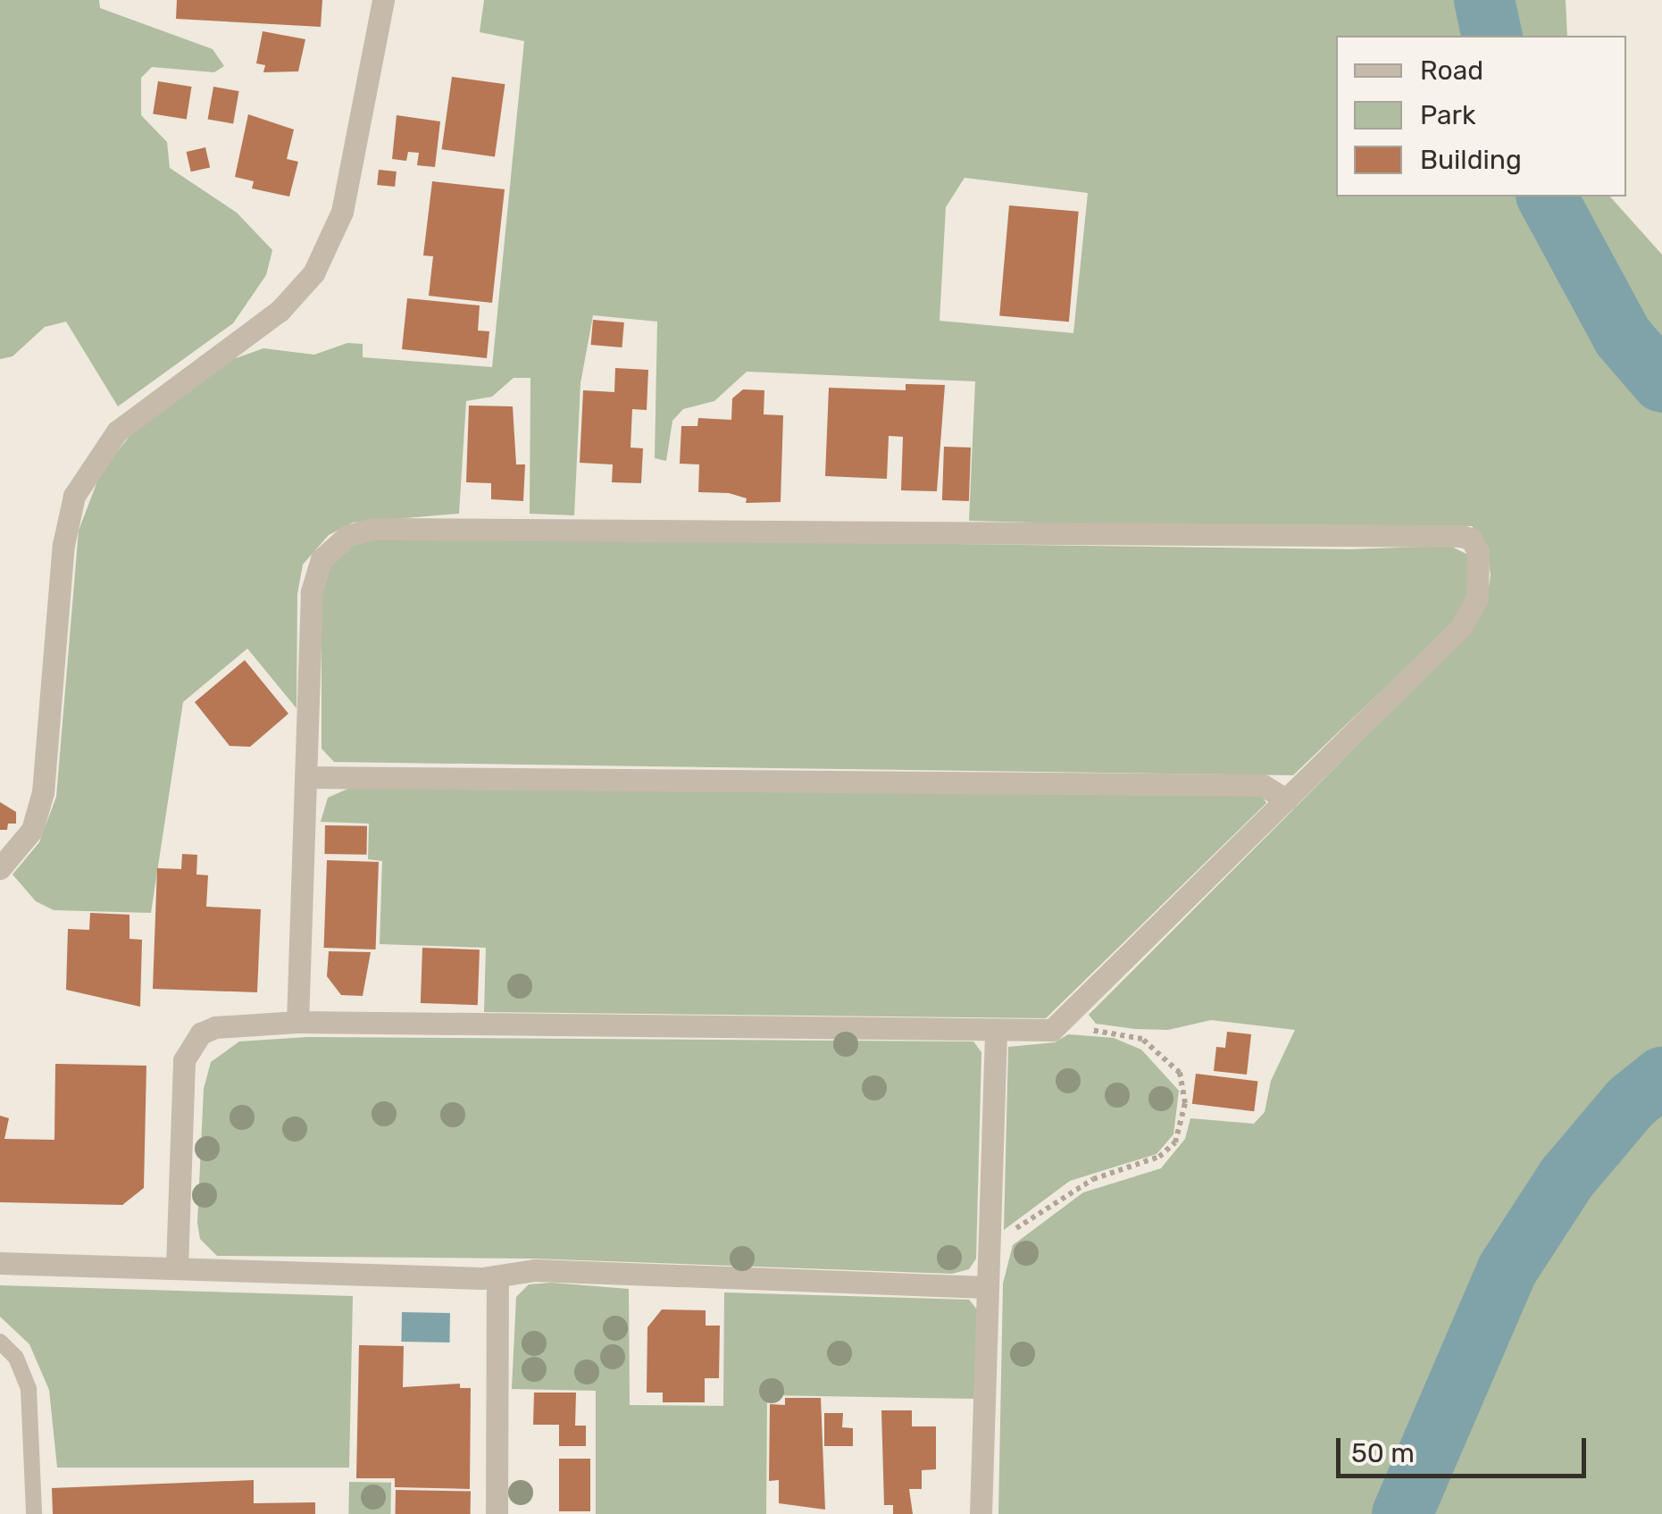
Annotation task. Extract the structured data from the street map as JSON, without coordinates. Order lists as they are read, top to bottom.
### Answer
{
  "legend": ["Road", "Park", "Building"],
  "scale_bar": "50 m"
}
